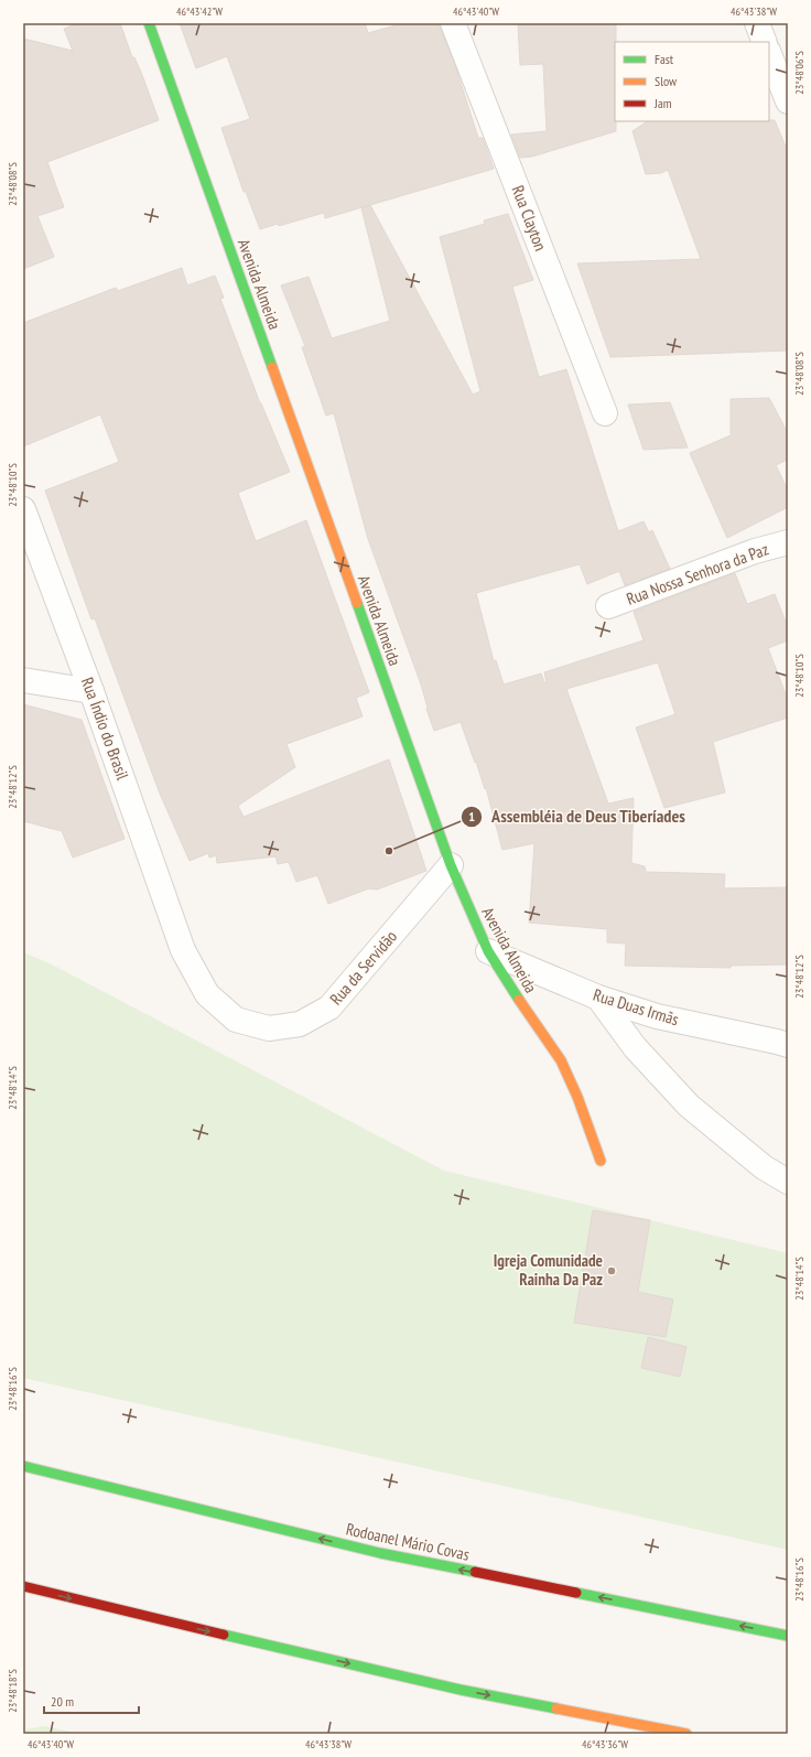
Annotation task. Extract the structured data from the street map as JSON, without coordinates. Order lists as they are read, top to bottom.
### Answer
{
  "streets": {
    "main road": ["Avenida Almeida", "Rodoanel Mário Covas"],
    "street": [
      "Rua Clayton",
      "Rua Nossa Senhora da Paz",
      "Rua Índio do Brasil",
      "Rua da Servidão",
      "Rua Duas Irmãs"
    ]
  },
  "crossings": [
    ["Avenida Almeida", "Rua da Servidão"],
    ["Avenida Almeida", "Rua Duas Irmãs"],
    ["Rua Índio do Brasil", "Rua da Servidão"]
  ],
  "one_way": ["Rodoanel Mário Covas"],
  "places": ["Assembléia de Deus Tiberíades", "Igreja Comunidade Rainha Da Paz"],
  "legend": ["Fast", "Slow", "Jam"],
  "scale_bar": "20 m",
  "coordinates": [
    "46°43'42\"W",
    "46°43'40\"W",
    "46°43'38\"W",
    "23°48'06\"S",
    "23°48'08\"S",
    "23°48'10\"S",
    "23°48'12\"S",
    "23°48'14\"S",
    "23°48'16\"S",
    "23°48'18\"S",
    "46°43'36\"W"
  ]
}
